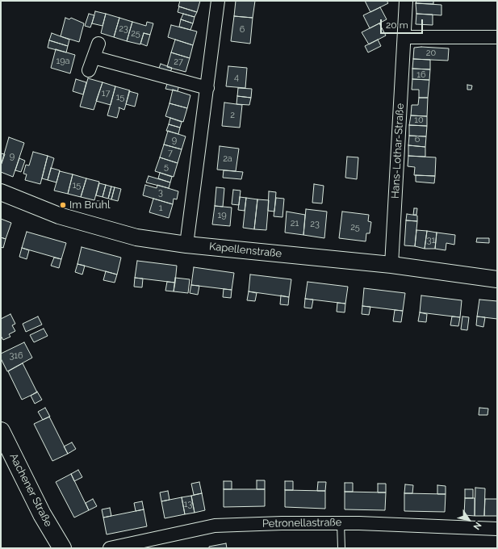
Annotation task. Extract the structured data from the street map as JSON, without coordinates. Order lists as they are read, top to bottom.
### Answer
{
  "streets": {
    "main road": ["Aachener Straße"],
    "street": ["Hans-Lothar-Straße", "Kapellenstraße", "Petronellastraße"]
  },
  "crossings": [
    ["Hans-Lothar-Straße", "Kapellenstraße"]
  ],
  "places": ["Im Brühl"],
  "house_numbers": [
    "23",
    "6",
    "25",
    "20",
    "19a",
    "27",
    "16",
    "4",
    "17",
    "15",
    "2",
    "10",
    "6",
    "9",
    "7",
    "9",
    "2a",
    "5",
    "15",
    "3",
    "1",
    "19",
    "21",
    "23",
    "25",
    "31",
    "316",
    "13"
  ],
  "scale_bar": "20 m",
  "north": "bottom right"
}
